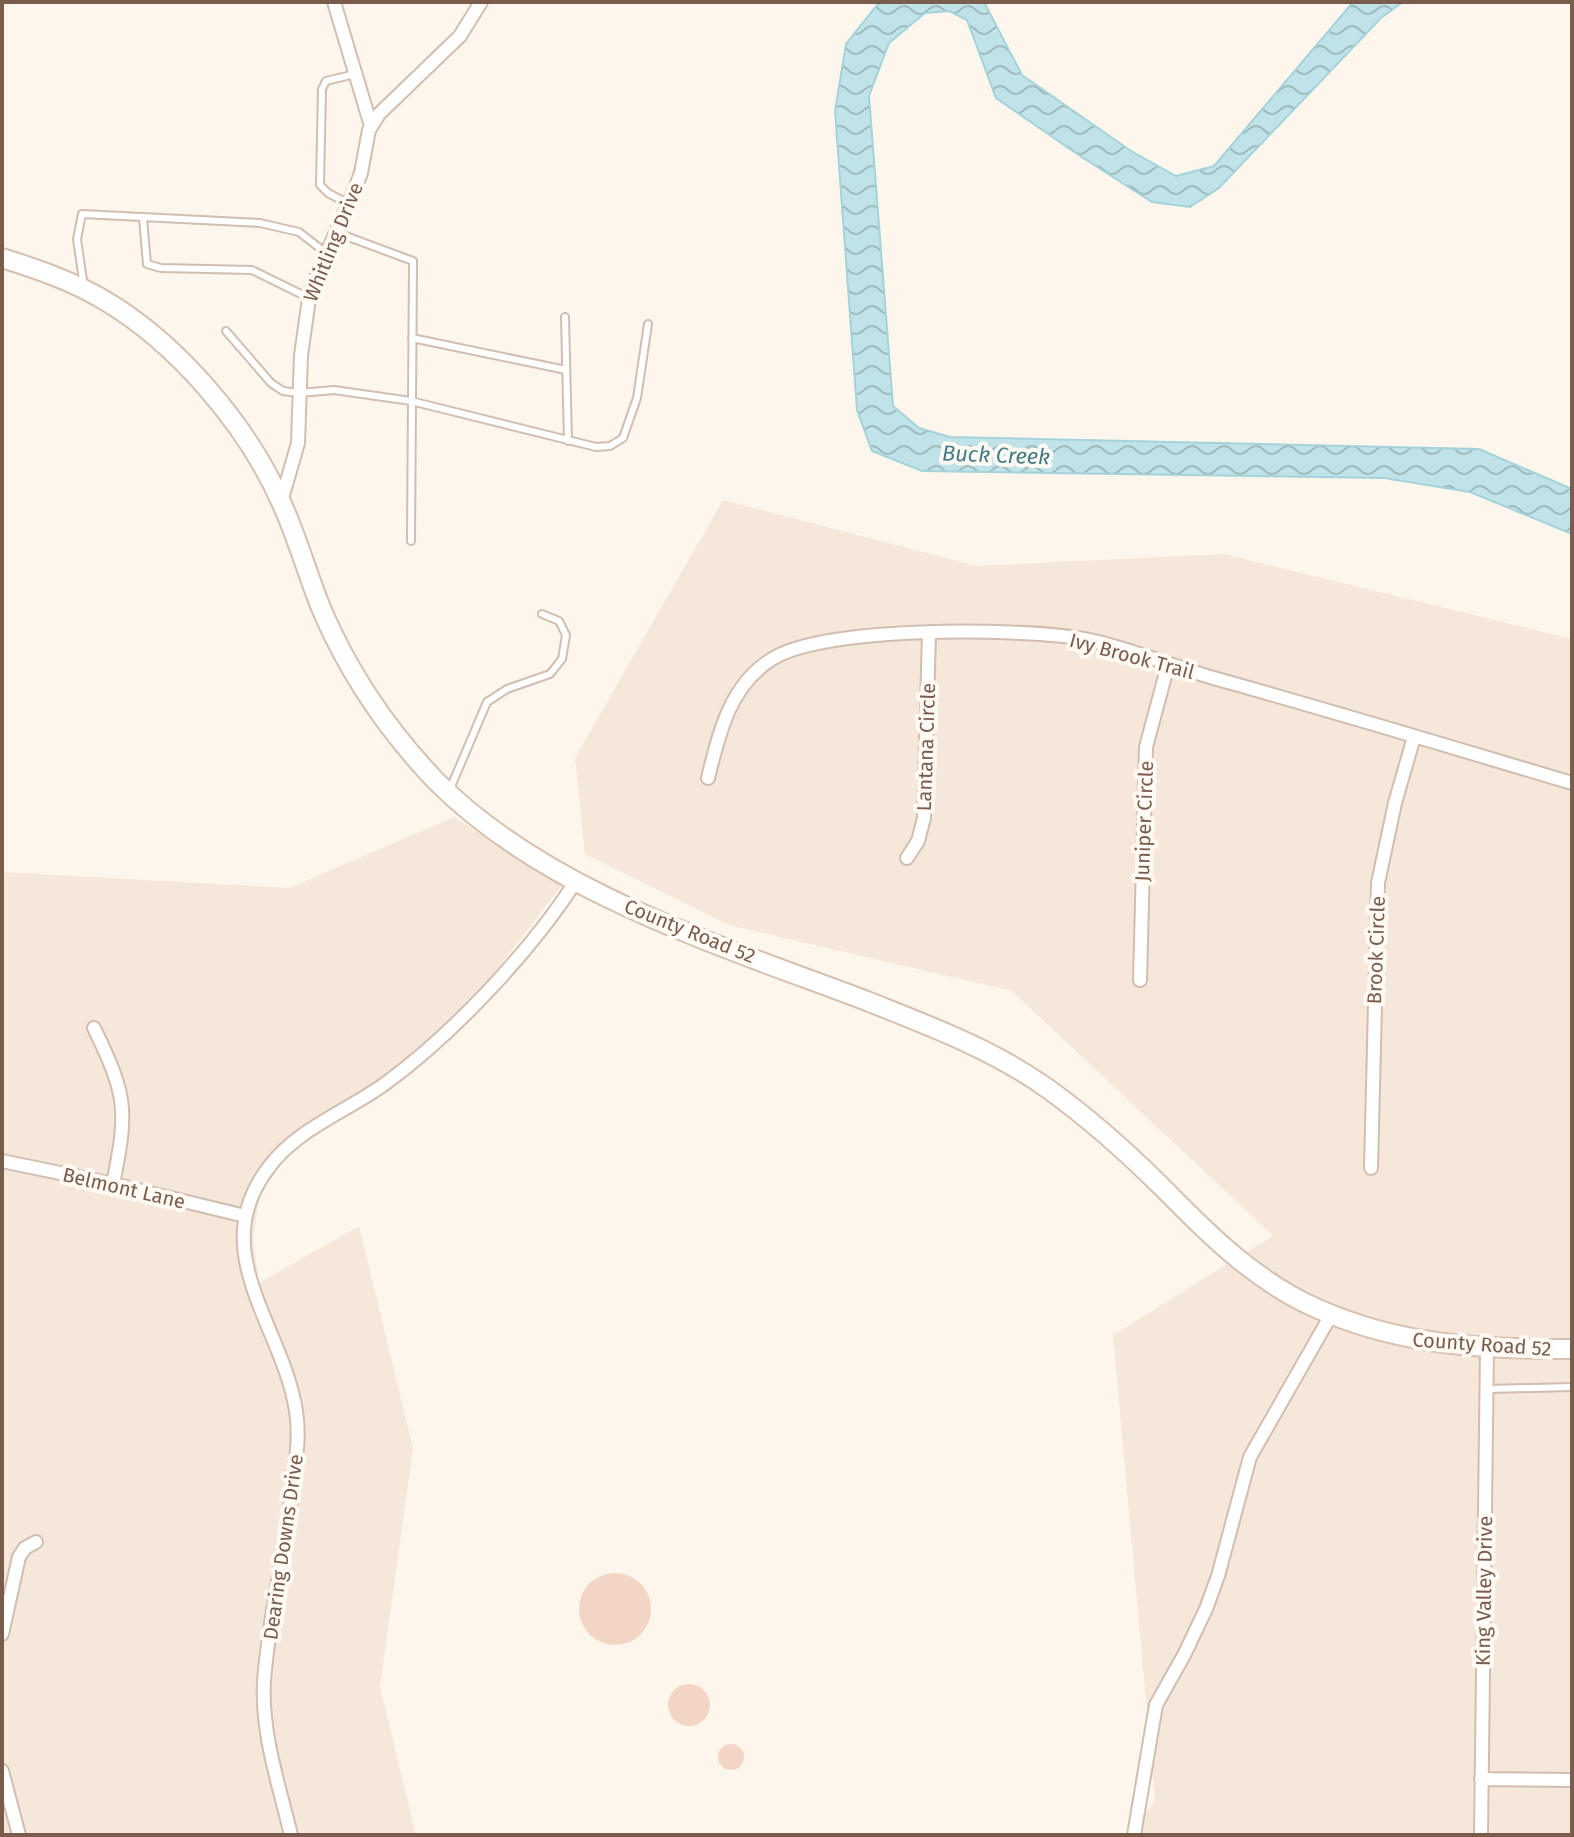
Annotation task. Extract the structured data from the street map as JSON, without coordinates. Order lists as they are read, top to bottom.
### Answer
{
  "streets": {
    "street": [
      "Whitling Drive",
      "Ivy Brook Trail",
      "Lantana Circle",
      "Juniper Circle",
      "County Road 52",
      "Brook Circle",
      "Belmont Lane",
      "Dearing Downs Drive",
      "King Valley Drive"
    ]
  },
  "crossings": [
    ["Whitling Drive", "County Road 52"],
    ["Ivy Brook Trail", "Lantana Circle"],
    ["Ivy Brook Trail", "Juniper Circle"],
    ["Ivy Brook Trail", "Brook Circle"],
    ["County Road 52", "Dearing Downs Drive"],
    ["County Road 52", "King Valley Drive"],
    ["Belmont Lane", "Dearing Downs Drive"]
  ],
  "water": ["Buck Creek"]
}
